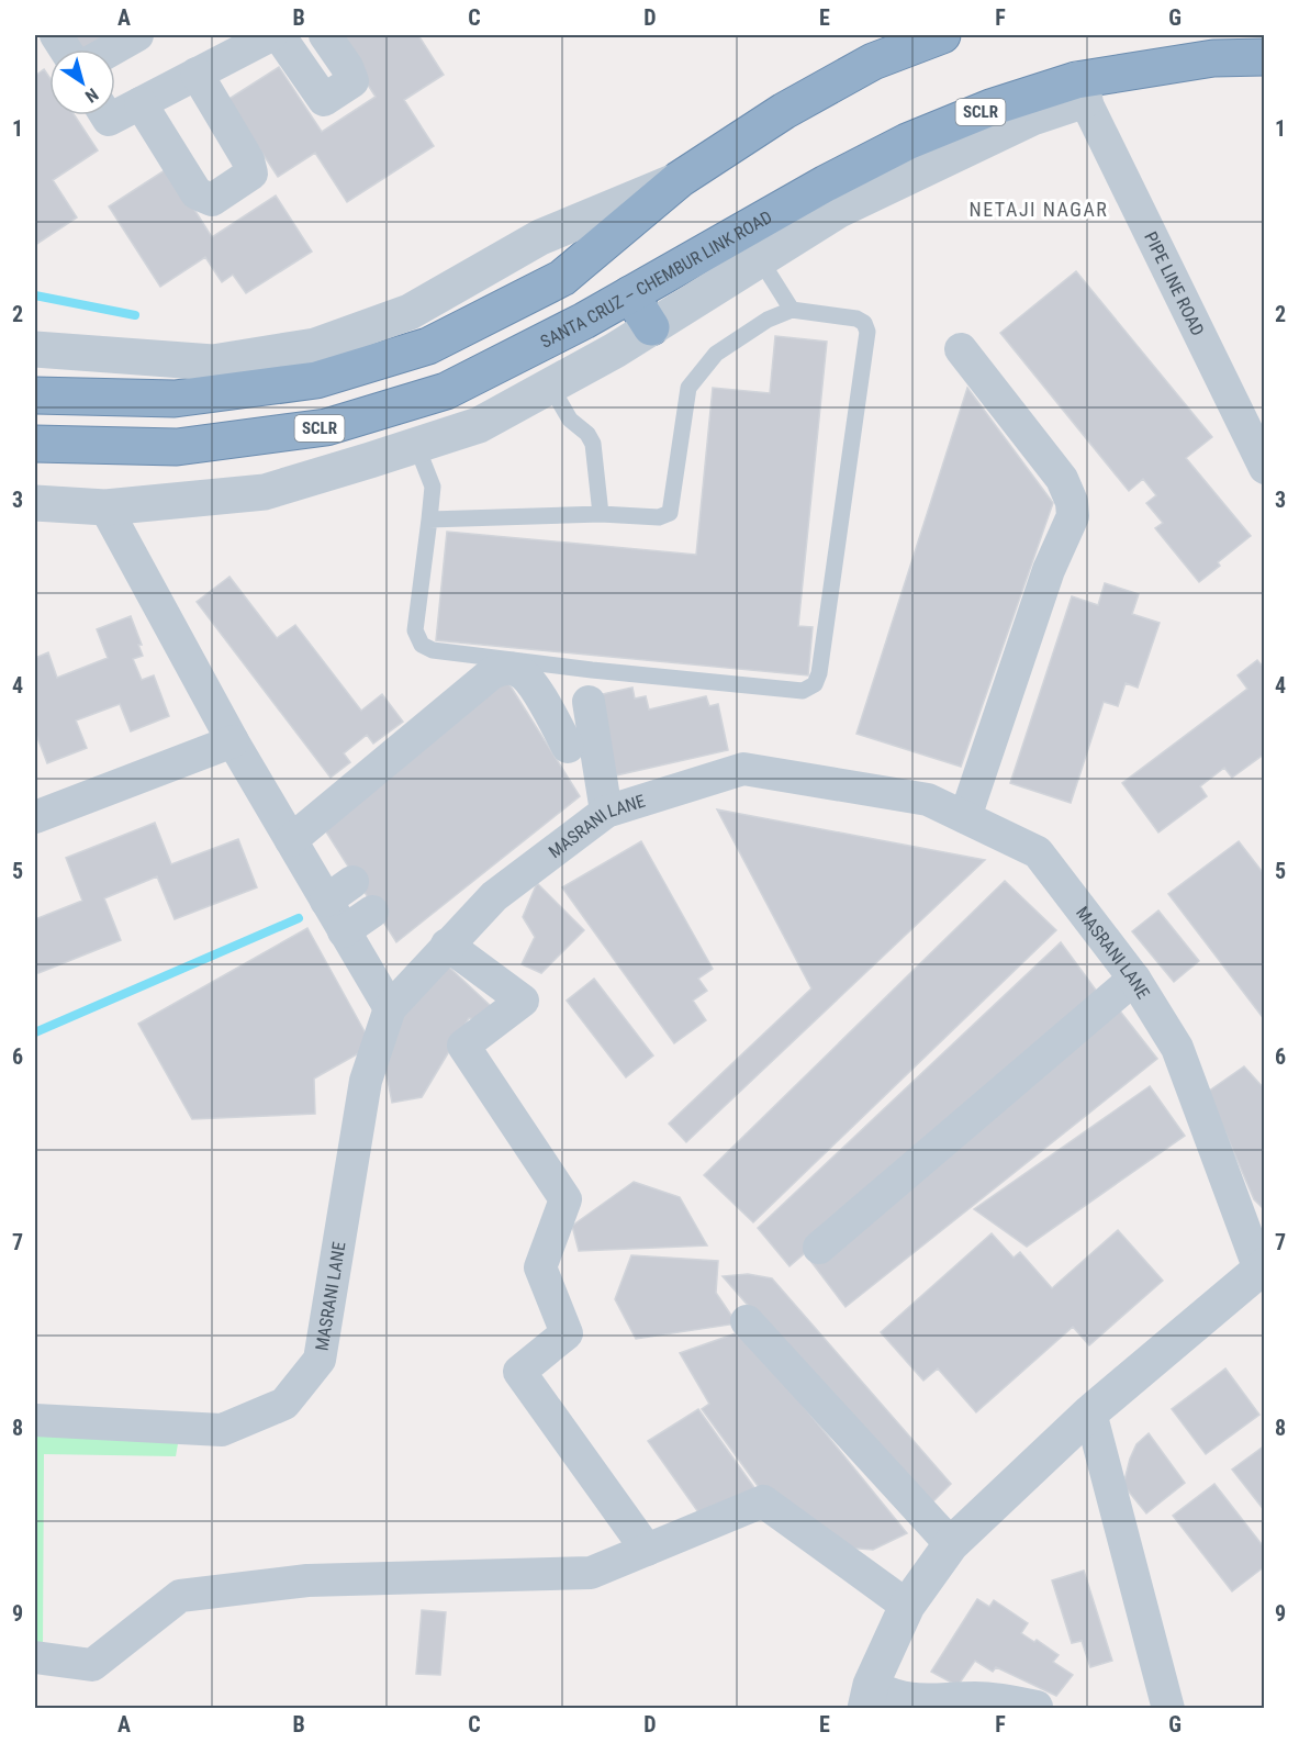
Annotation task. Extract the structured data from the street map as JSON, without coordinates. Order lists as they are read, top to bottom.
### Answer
{
  "streets": {
    "highway": ["SCLR", "SANTA CRUZ – CHEMBUR LINK ROAD"],
    "street": ["PIPE LINE ROAD", "MASRANI LANE"]
  },
  "crossings": [
    ["SANTA CRUZ – CHEMBUR LINK ROAD", "PIPE LINE ROAD"]
  ],
  "districts": ["NETAJI NAGAR"],
  "north": "bottom right",
  "grid": {
    "columns": [
      "A",
      "B",
      "C",
      "D",
      "E",
      "F",
      "G"
    ],
    "rows": [
      "1",
      "2",
      "3",
      "4",
      "5",
      "6",
      "7",
      "8",
      "9"
    ]
  }
}
